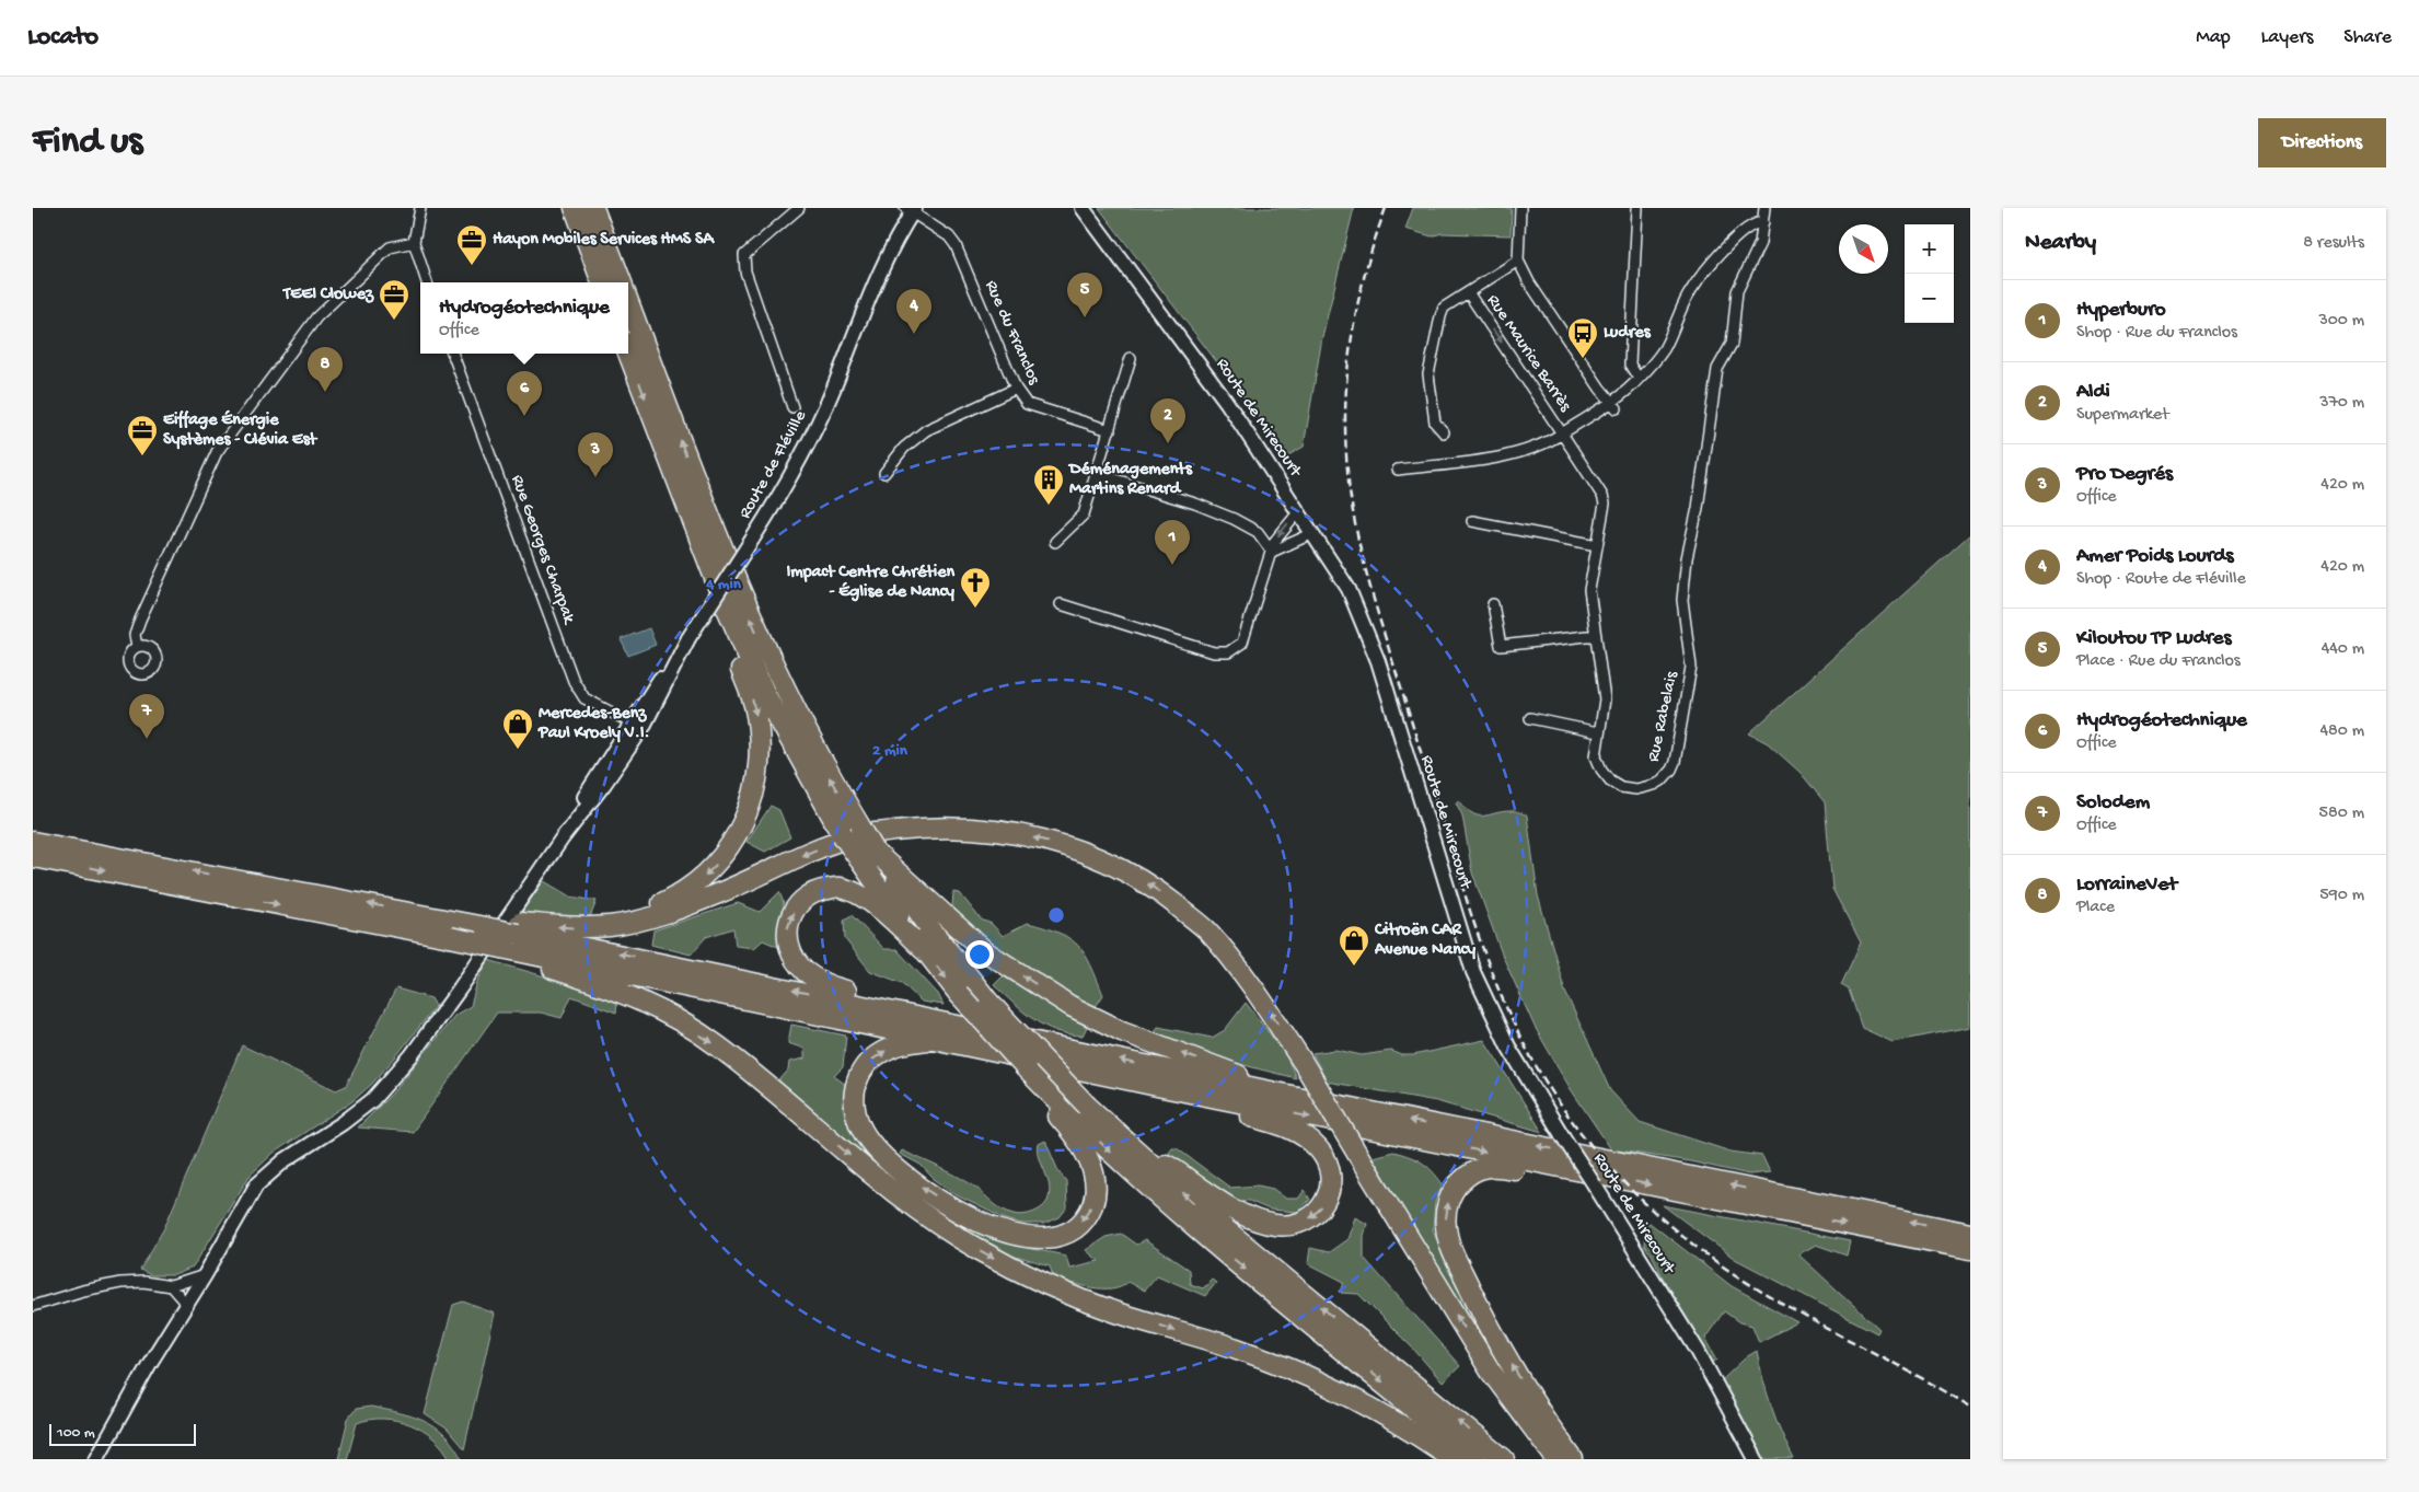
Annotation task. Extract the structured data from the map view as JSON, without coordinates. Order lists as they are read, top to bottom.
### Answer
{
  "streets": {
    "street": [
      "Rue du Franclos",
      "Rue Maurice Barrès",
      "Route de Mirecourt",
      "Route de Fléville",
      "Rue Georges Charpak",
      "Rue Rabelais"
    ]
  },
  "crossings": [
    ["Rue du Franclos", "Route de Fléville"],
    ["Rue Maurice Barrès", "Rue Rabelais"],
    ["Route de Fléville", "Rue Georges Charpak"]
  ],
  "places": {
    "office": ["Hayon Mobiles Services HMS SA", "TEEI Clowez", "Eiffage Énergie Systèmes - Clévia Est"],
    "bus stop": ["Ludres"],
    "building": ["Déménagements Martins Renard"],
    "church": ["Impact Centre Chrétien - Église de Nancy"],
    "shop": ["Mercedes-Benz Paul Kroely V.I.", "Citroën CAR Avenue Nancy"]
  },
  "scale_bar": "100 m",
  "north": "bottom right",
  "page": {
    "header": "Locato",
    "nav": ["Map", "Layers", "Share"],
    "buttons": "Directions",
    "title": "Find us",
    "heading": ["Nearby", "8 results"],
    "map_buttons": ["+", "−"],
    "pins": [
      "5",
      "4",
      "8",
      "6",
      "2",
      "3",
      "1",
      "7"
    ],
    "list": [
      {
        "mark": "1",
        "name": "Hyperburo",
        "note": "Shop · Rue du Franclos",
        "value": "300 m"
      },
      {
        "mark": "2",
        "name": "Aldi",
        "note": "Supermarket",
        "value": "370 m"
      },
      {
        "mark": "3",
        "name": "Pro Degrés",
        "note": "Office",
        "value": "420 m"
      },
      {
        "mark": "4",
        "name": "Amer Poids Lourds",
        "note": "Shop · Route de Fléville",
        "value": "420 m"
      },
      {
        "mark": "5",
        "name": "Kiloutou TP Ludres",
        "note": "Place · Rue du Franclos",
        "value": "440 m"
      },
      {
        "mark": "6",
        "name": "Hydrogéotechnique",
        "note": "Office",
        "value": "480 m"
      },
      {
        "mark": "7",
        "name": "Solodem",
        "note": "Office",
        "value": "580 m"
      },
      {
        "mark": "8",
        "name": "LorraineVet",
        "note": "Place",
        "value": "590 m"
      }
    ],
    "popup": ["Hydrogéotechnique", "Office"],
    "scale": "100 m"
  },
  "rings": ["4 min", "2 min"]
}
